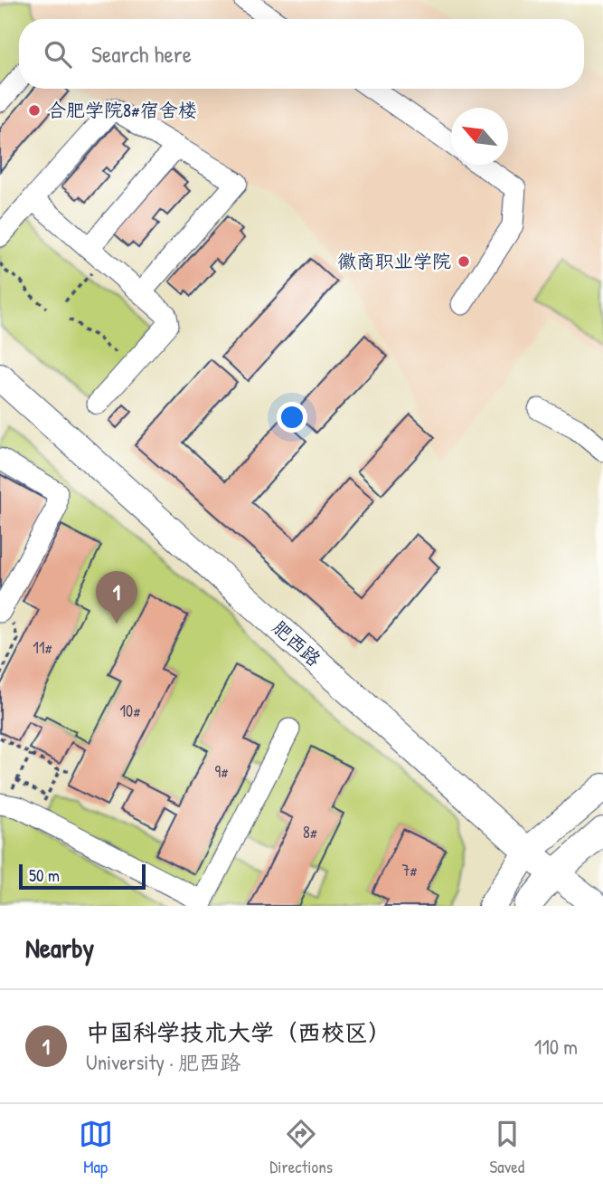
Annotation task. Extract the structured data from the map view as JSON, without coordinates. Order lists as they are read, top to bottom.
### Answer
{
  "streets": {
    "main road": ["肥西路"]
  },
  "places": ["合肥学院8#宿舍楼", "徽商职业学院"],
  "house_numbers": [
    "11#",
    "10#",
    "9#",
    "8#",
    "7#"
  ],
  "scale_bar": "50 m",
  "north": "top left",
  "page": {
    "search": "Search here",
    "pins": "1",
    "scale": "50 m",
    "heading": "Nearby",
    "list": [
      {
        "mark": "1",
        "name": "中国科学技术大学（西校区）",
        "note": "University · 肥西路",
        "value": "110 m"
      }
    ],
    "nav": ["Map", "Directions", "Saved"]
  }
}
